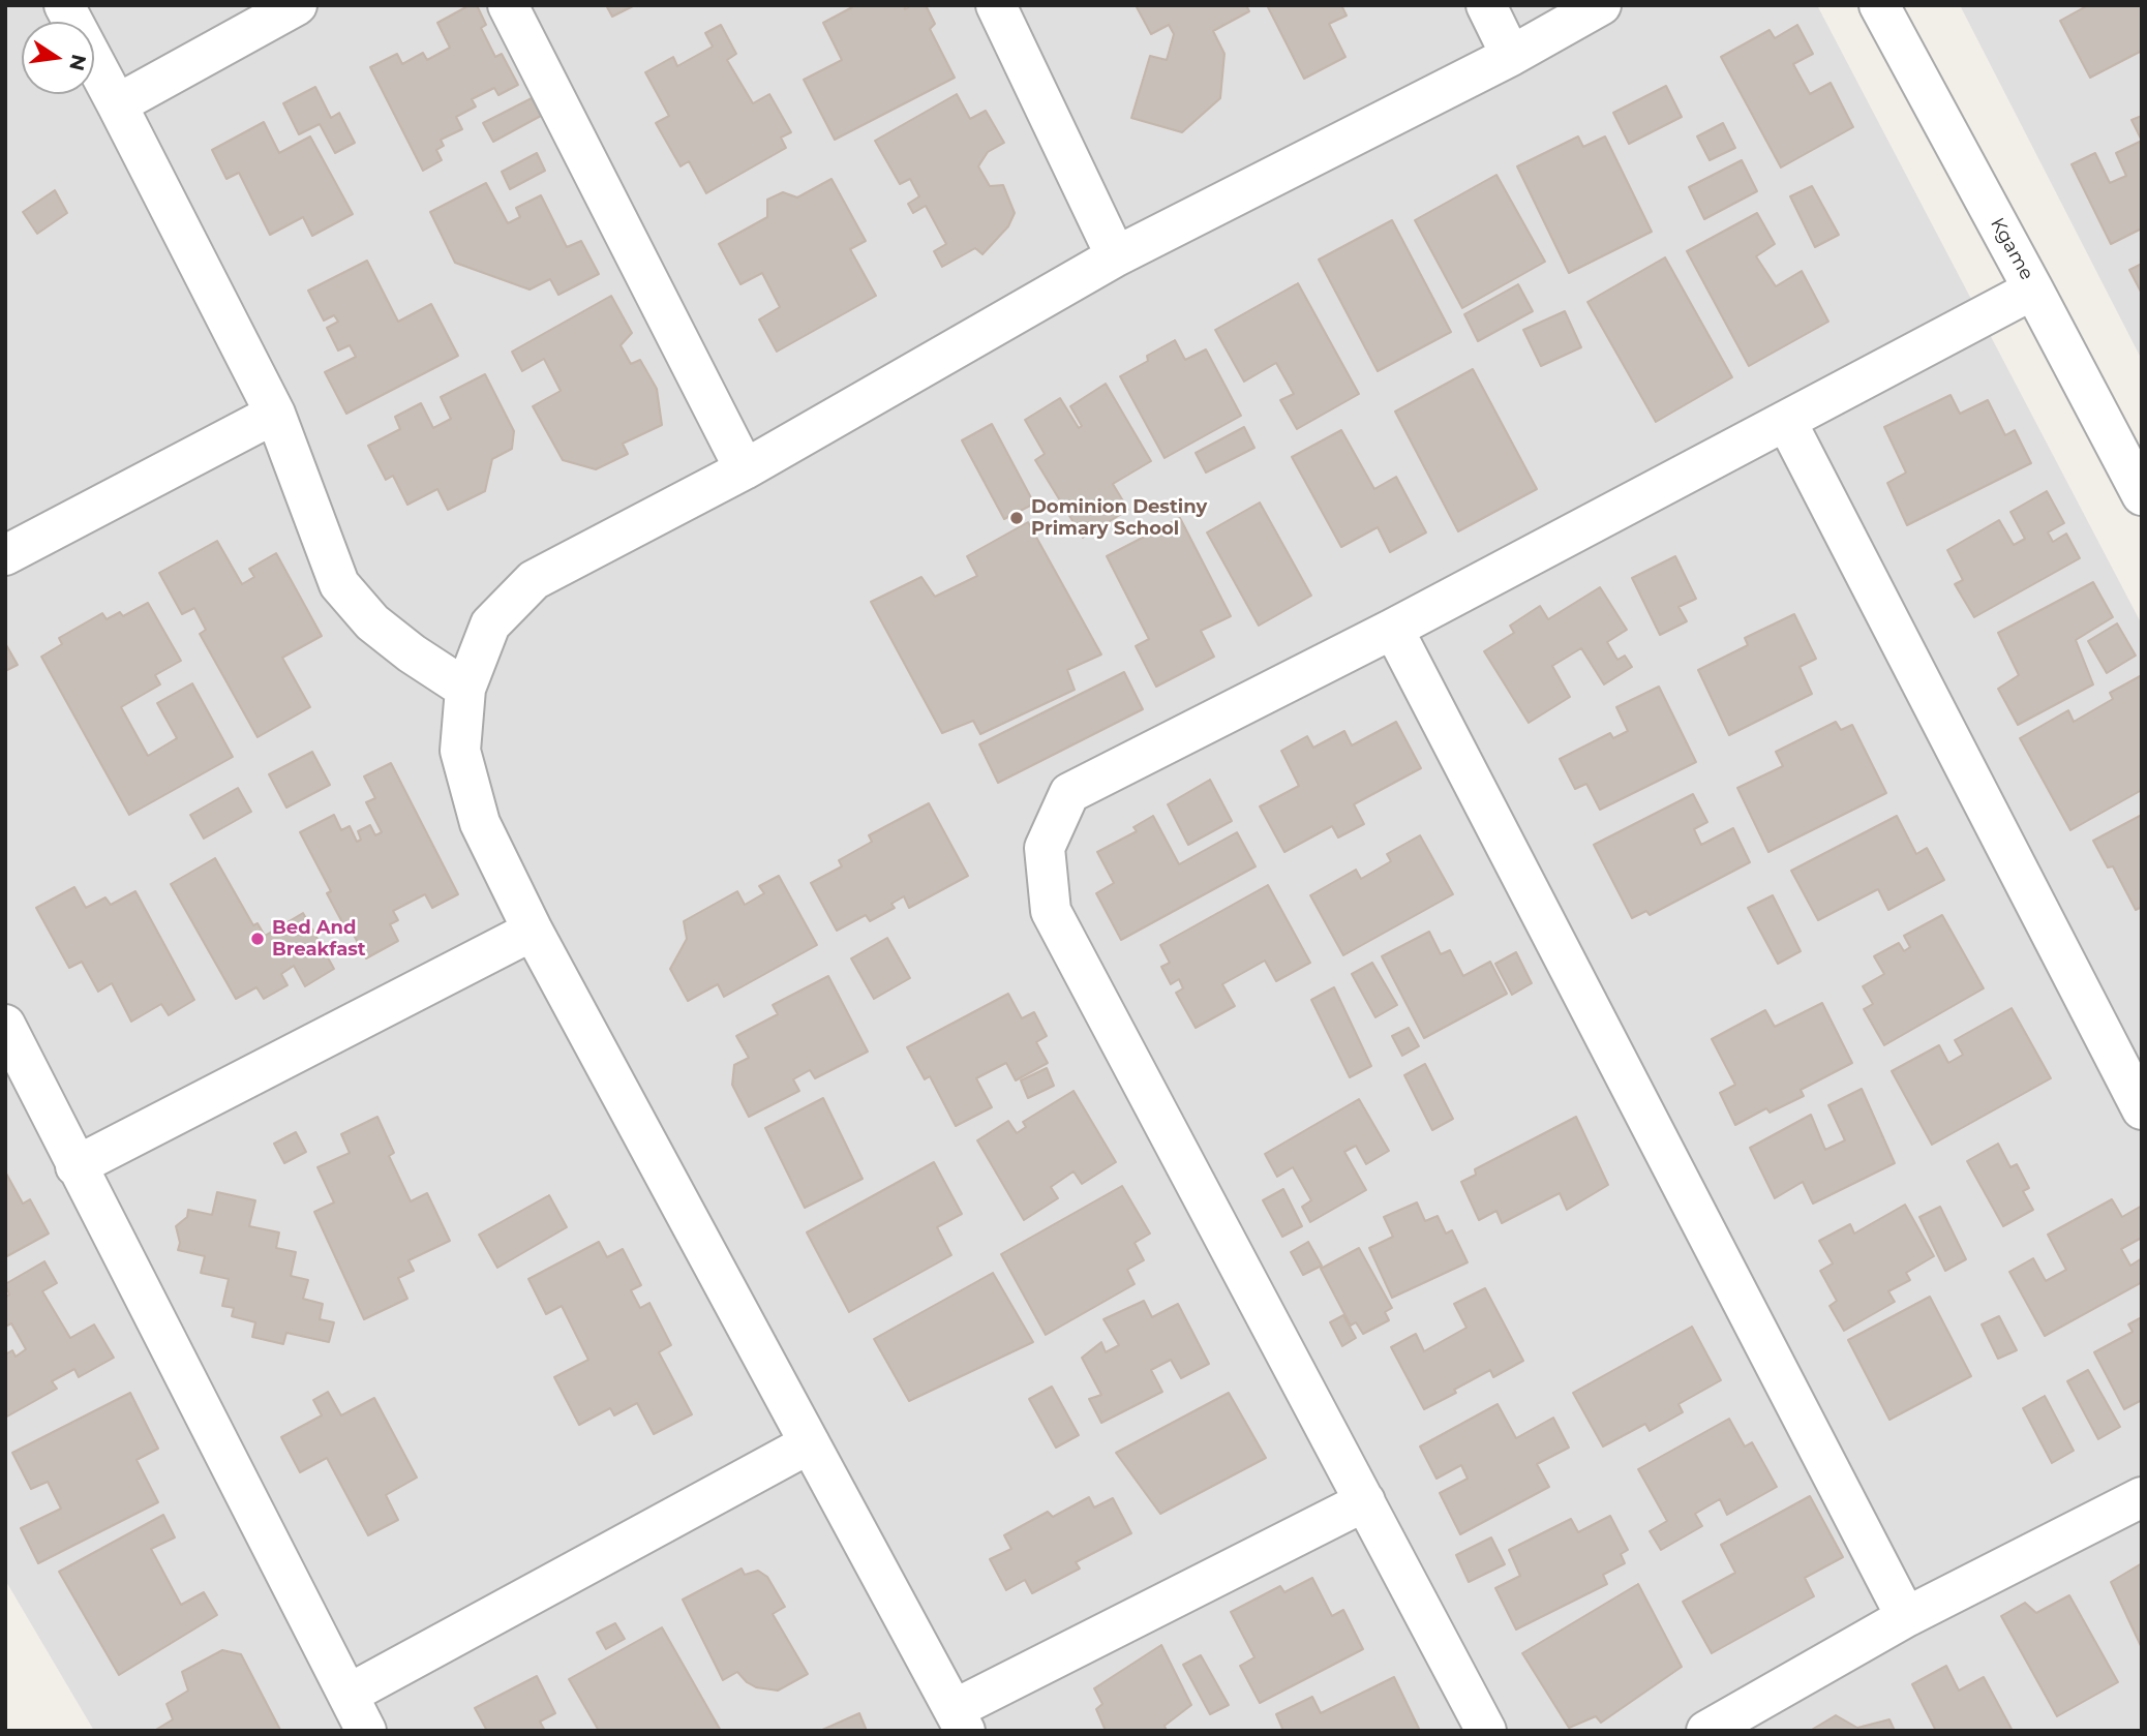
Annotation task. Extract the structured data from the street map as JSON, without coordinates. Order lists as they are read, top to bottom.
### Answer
{
  "streets": {
    "street": ["Kgame"]
  },
  "places": ["Dominion Destiny Primary School", "Bed And Breakfast"],
  "north": "right"
}
